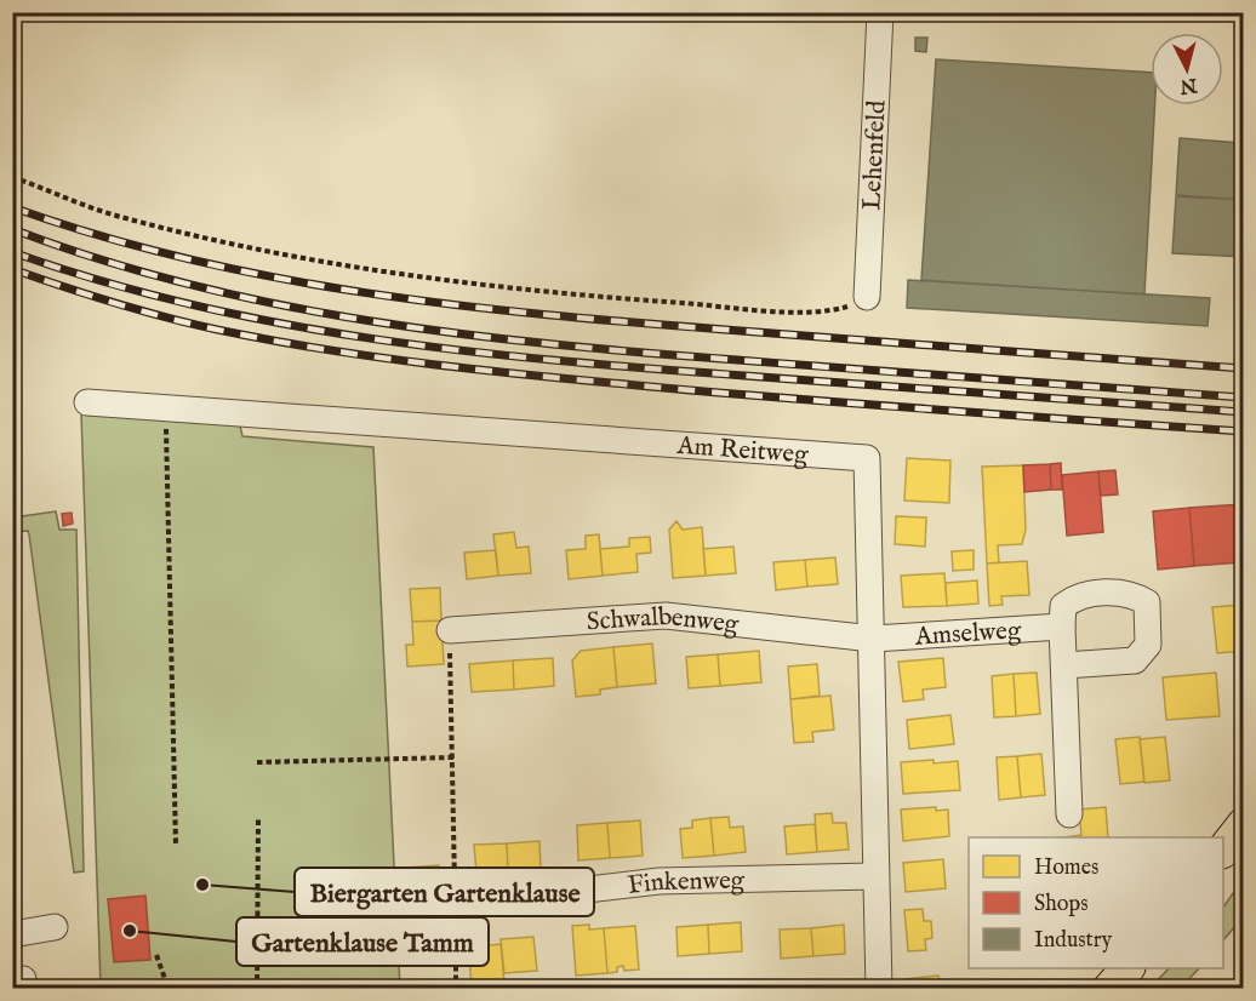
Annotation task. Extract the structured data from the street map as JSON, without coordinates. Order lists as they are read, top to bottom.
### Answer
{
  "streets": {
    "street": [
      "Lehenfeld",
      "Am Reitweg",
      "Schwalbenweg",
      "Amselweg",
      "Finkenweg"
    ]
  },
  "crossings": [
    ["Am Reitweg", "Schwalbenweg"],
    ["Am Reitweg", "Amselweg"],
    ["Am Reitweg", "Finkenweg"],
    ["Schwalbenweg", "Amselweg"]
  ],
  "places": ["Biergarten Gartenklause", "Gartenklause Tamm"],
  "legend": ["Homes", "Shops", "Industry"],
  "north": "bottom"
}
